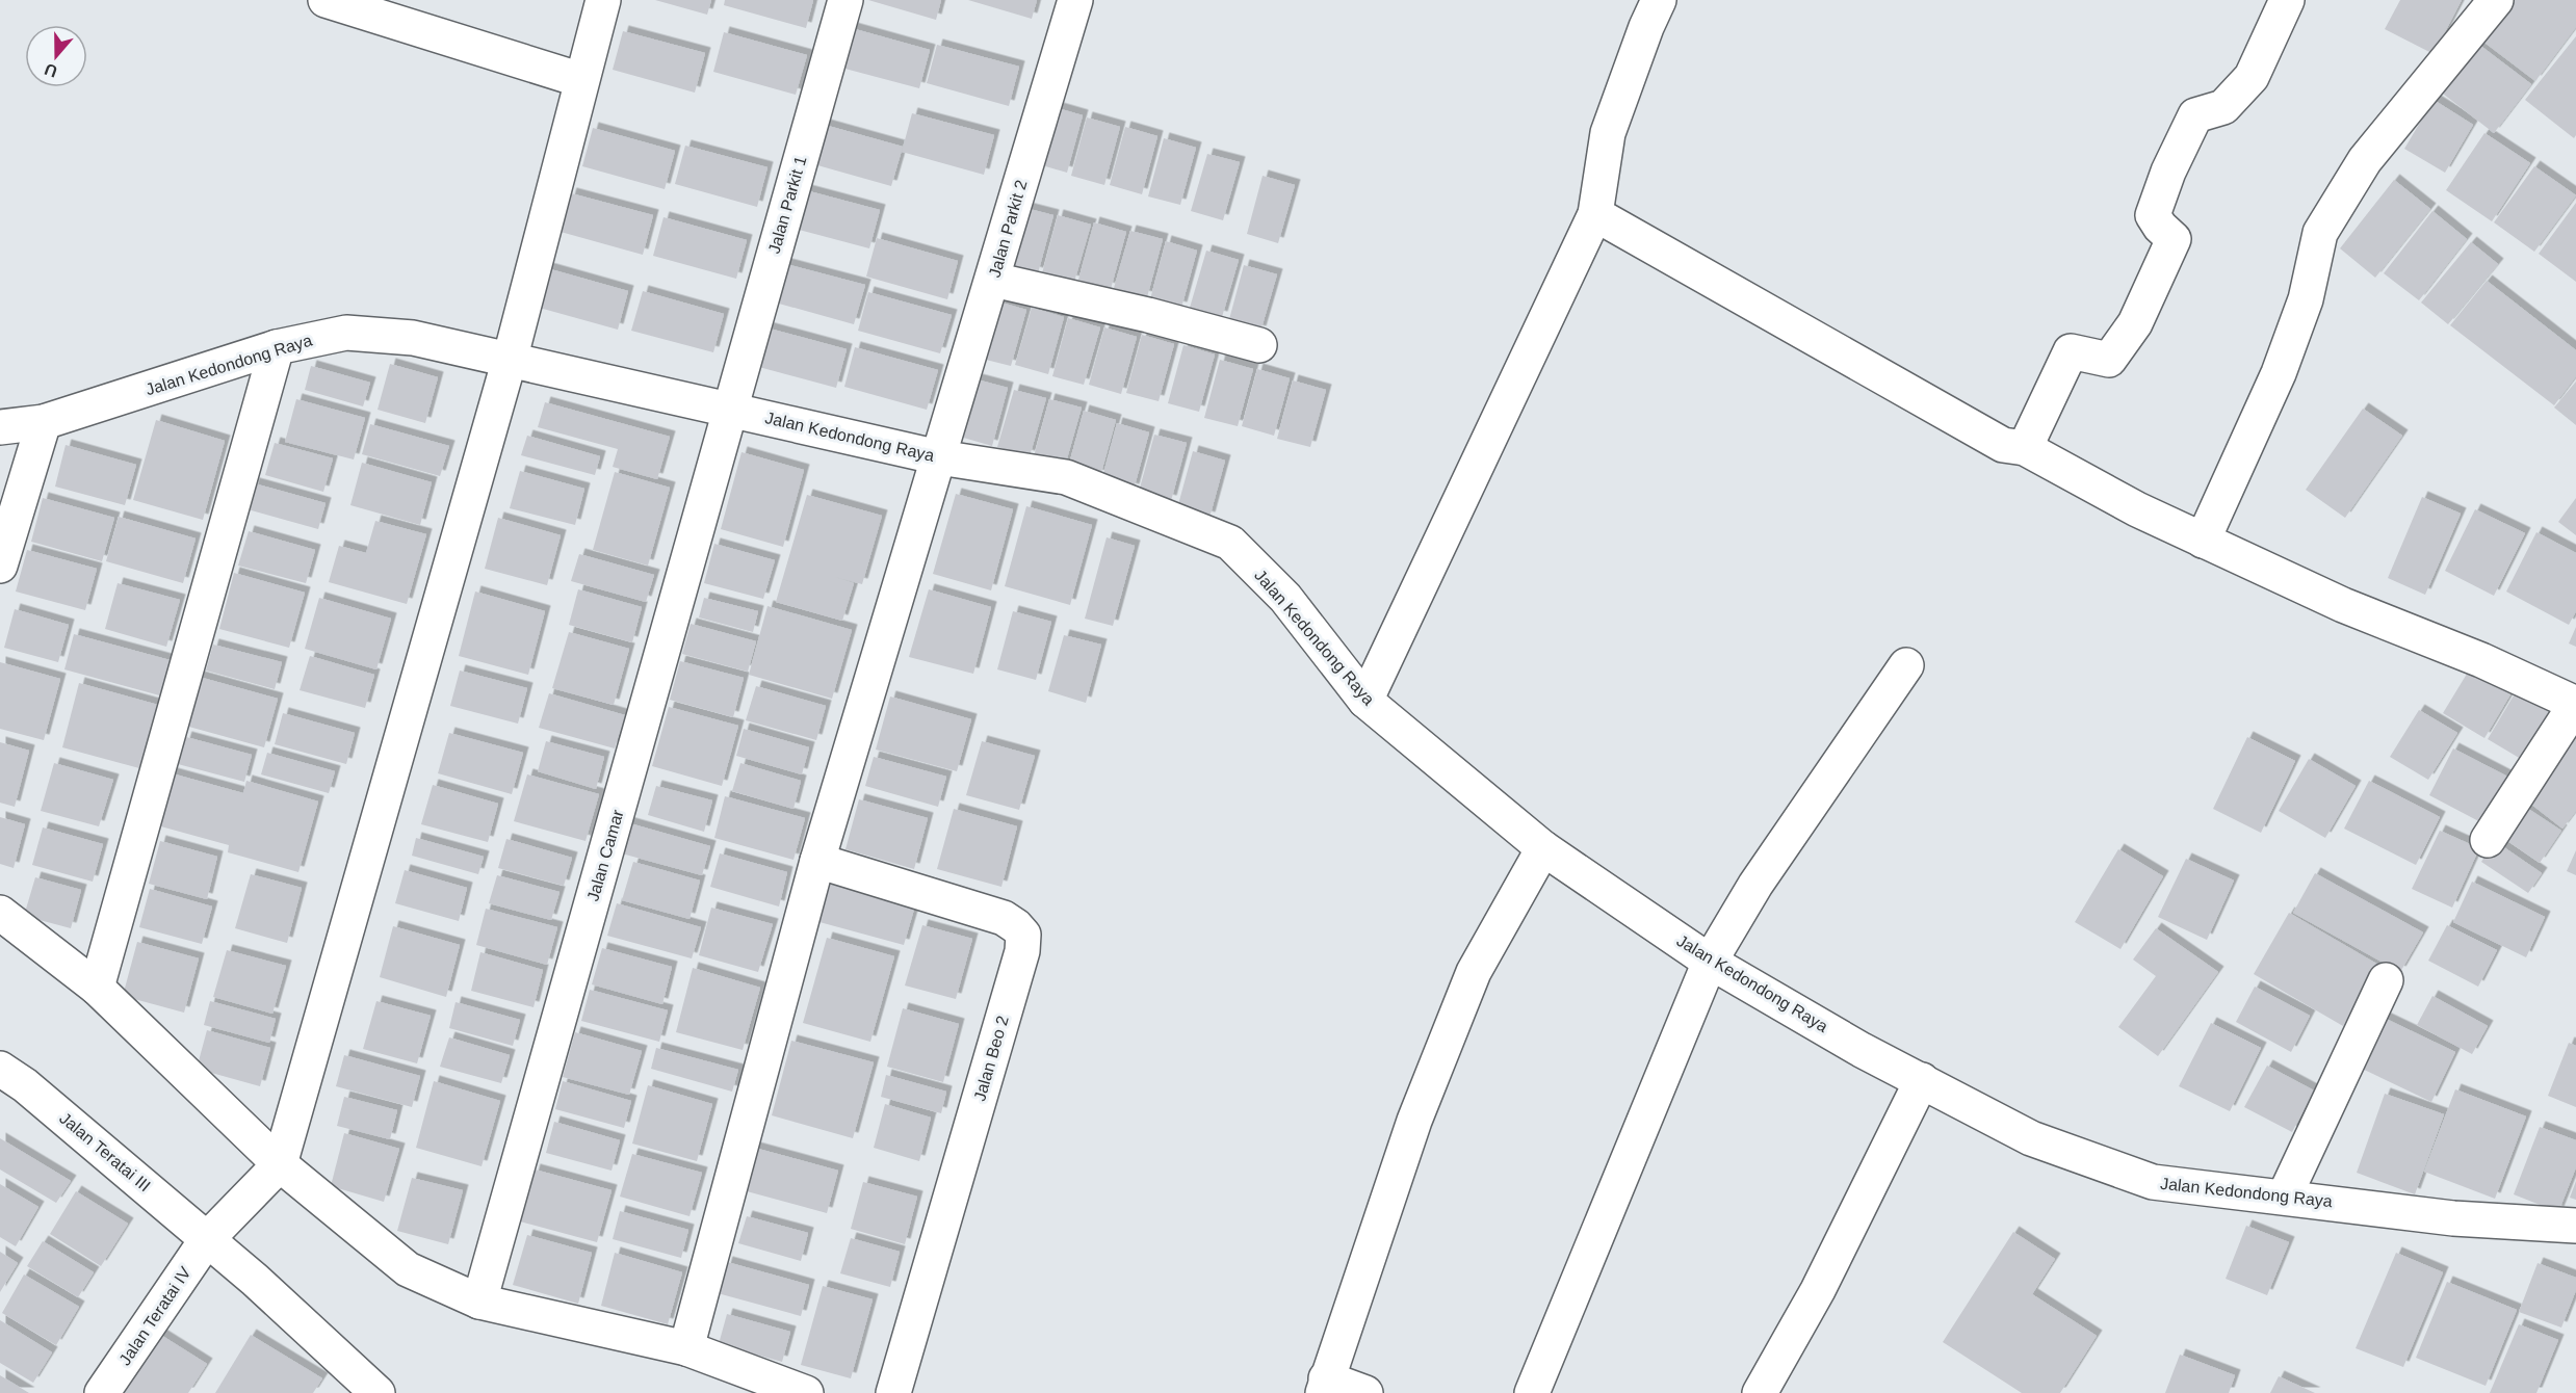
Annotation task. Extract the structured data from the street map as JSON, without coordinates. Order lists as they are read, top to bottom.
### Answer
{
  "streets": {
    "street": [
      "Jalan Parkit 1",
      "Jalan Parkit 2",
      "Jalan Kedondong Raya",
      "Jalan Camar",
      "Jalan Beo 2",
      "Jalan Teratai III",
      "Jalan Teratai IV"
    ]
  },
  "crossings": [
    ["Jalan Parkit 1", "Jalan Kedondong Raya"],
    ["Jalan Parkit 1", "Jalan Camar"],
    ["Jalan Parkit 2", "Jalan Kedondong Raya"],
    ["Jalan Parkit 2", "Jalan Beo 2"],
    ["Jalan Kedondong Raya", "Jalan Camar"],
    ["Jalan Teratai III", "Jalan Teratai IV"]
  ],
  "north": "bottom"
}
